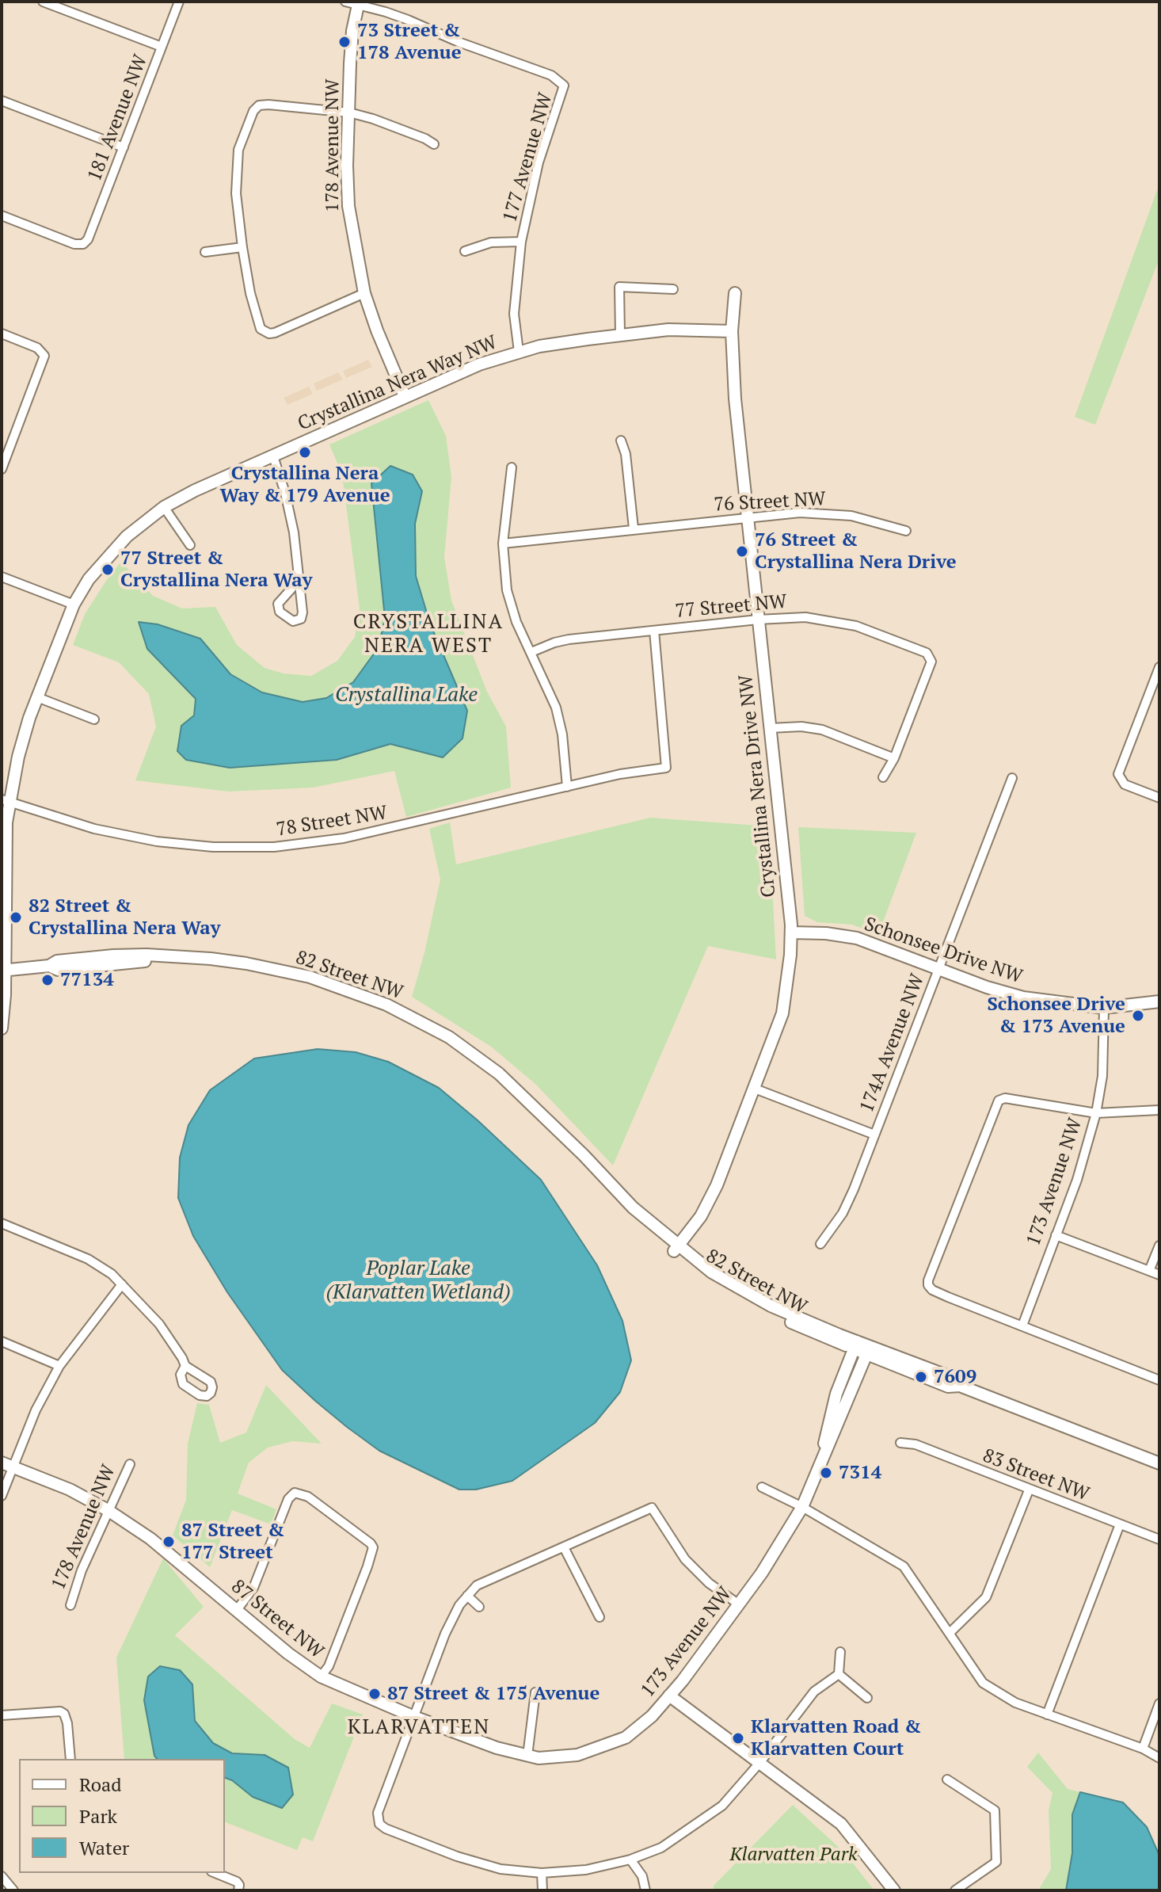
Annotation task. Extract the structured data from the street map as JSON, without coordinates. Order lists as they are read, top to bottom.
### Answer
{
  "streets": {
    "street": [
      "181 Avenue NW",
      "178 Avenue NW",
      "177 Avenue NW",
      "Crystallina Nera Way NW",
      "76 Street NW",
      "77 Street NW",
      "Crystallina Nera Drive NW",
      "78 Street NW",
      "Schonsee Drive NW",
      "82 Street NW",
      "174A Avenue NW",
      "173 Avenue NW",
      "83 Street NW",
      "87 Street NW"
    ]
  },
  "crossings": [
    ["178 Avenue NW", "177 Avenue NW"],
    ["178 Avenue NW", "Crystallina Nera Way NW"],
    ["178 Avenue NW", "87 Street NW"],
    ["177 Avenue NW", "Crystallina Nera Way NW"],
    ["Crystallina Nera Way NW", "Crystallina Nera Drive NW"],
    ["Crystallina Nera Way NW", "78 Street NW"],
    ["Crystallina Nera Way NW", "82 Street NW"],
    ["76 Street NW", "Crystallina Nera Drive NW"],
    ["77 Street NW", "Crystallina Nera Drive NW"],
    ["77 Street NW", "78 Street NW"],
    ["Crystallina Nera Drive NW", "Schonsee Drive NW"],
    ["Crystallina Nera Drive NW", "82 Street NW"],
    ["Schonsee Drive NW", "174A Avenue NW"],
    ["Schonsee Drive NW", "173 Avenue NW"],
    ["82 Street NW", "173 Avenue NW"],
    ["173 Avenue NW", "87 Street NW"]
  ],
  "districts": ["CRYSTALLINA NERA WEST", "KLARVATTEN"],
  "water": ["Crystallina Lake", "Poplar Lake (Klarvatten Wetland)"],
  "parks": ["Klarvatten Park"],
  "places": [
    "73 Street & 178 Avenue",
    "Crystallina Nera Way & 179 Avenue",
    "76 Street & Crystallina Nera Drive",
    "77 Street & Crystallina Nera Way",
    "82 Street & Crystallina Nera Way",
    "77134",
    "Schonsee Drive & 173 Avenue",
    "7609",
    "7314",
    "87 Street & 177 Street",
    "87 Street & 175 Avenue",
    "Klarvatten Road & Klarvatten Court"
  ],
  "legend": ["Road", "Park", "Water"]
}
